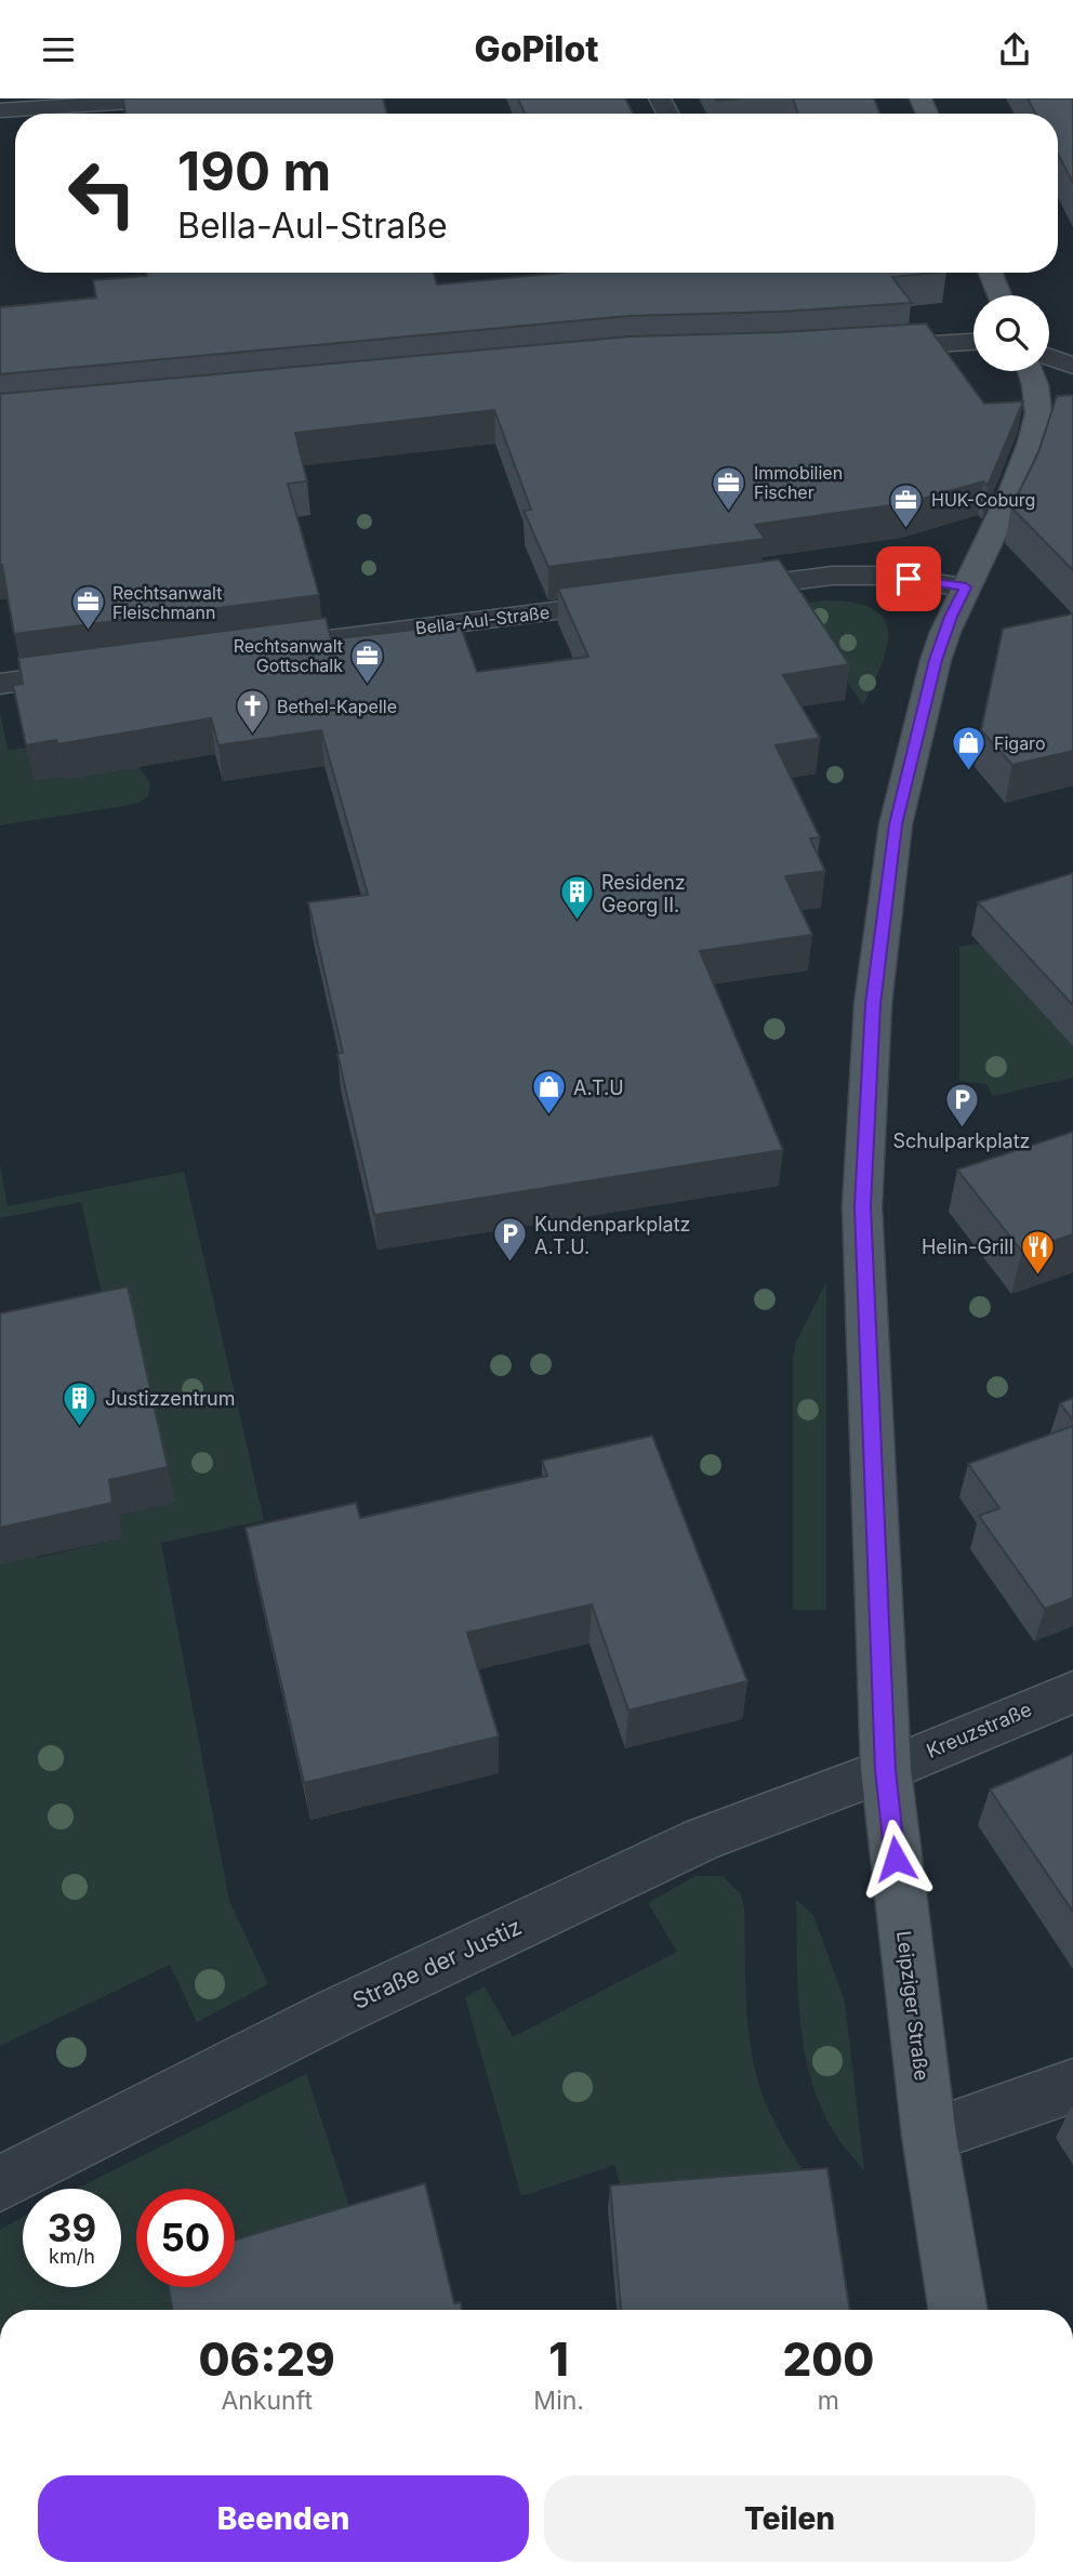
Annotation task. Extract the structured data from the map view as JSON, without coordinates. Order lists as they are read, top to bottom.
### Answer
{
  "streets": {
    "main road": ["Leipziger Straße"],
    "street": ["Bella-Aul-Straße", "Kreuzstraße", "Straße der Justiz"]
  },
  "crossings": [
    ["Kreuzstraße", "Straße der Justiz"],
    ["Kreuzstraße", "Leipziger Straße"],
    ["Straße der Justiz", "Leipziger Straße"]
  ],
  "places": {
    "office": [
      "Immobilien Fischer",
      "HUK-Coburg",
      "Rechtsanwalt Fleischmann",
      "Rechtsanwalt Gottschalk"
    ],
    "church": ["Bethel-Kapelle"],
    "shop": ["Figaro", "A.T.U"],
    "building": ["Residenz Georg II.", "Justizzentrum"],
    "parking": ["Schulparkplatz", "Kundenparkplatz A.T.U."],
    "restaurant": ["Helin-Grill"]
  },
  "page": {
    "header": "GoPilot",
    "turn": ["190 m", "Bella-Aul-Straße"],
    "speed": "39 km/h",
    "limit": "50",
    "eta": [
      "06:29",
      "Ankunft",
      "1",
      "Min.",
      "200",
      "m"
    ],
    "buttons": ["Beenden", "Teilen"]
  }
}
